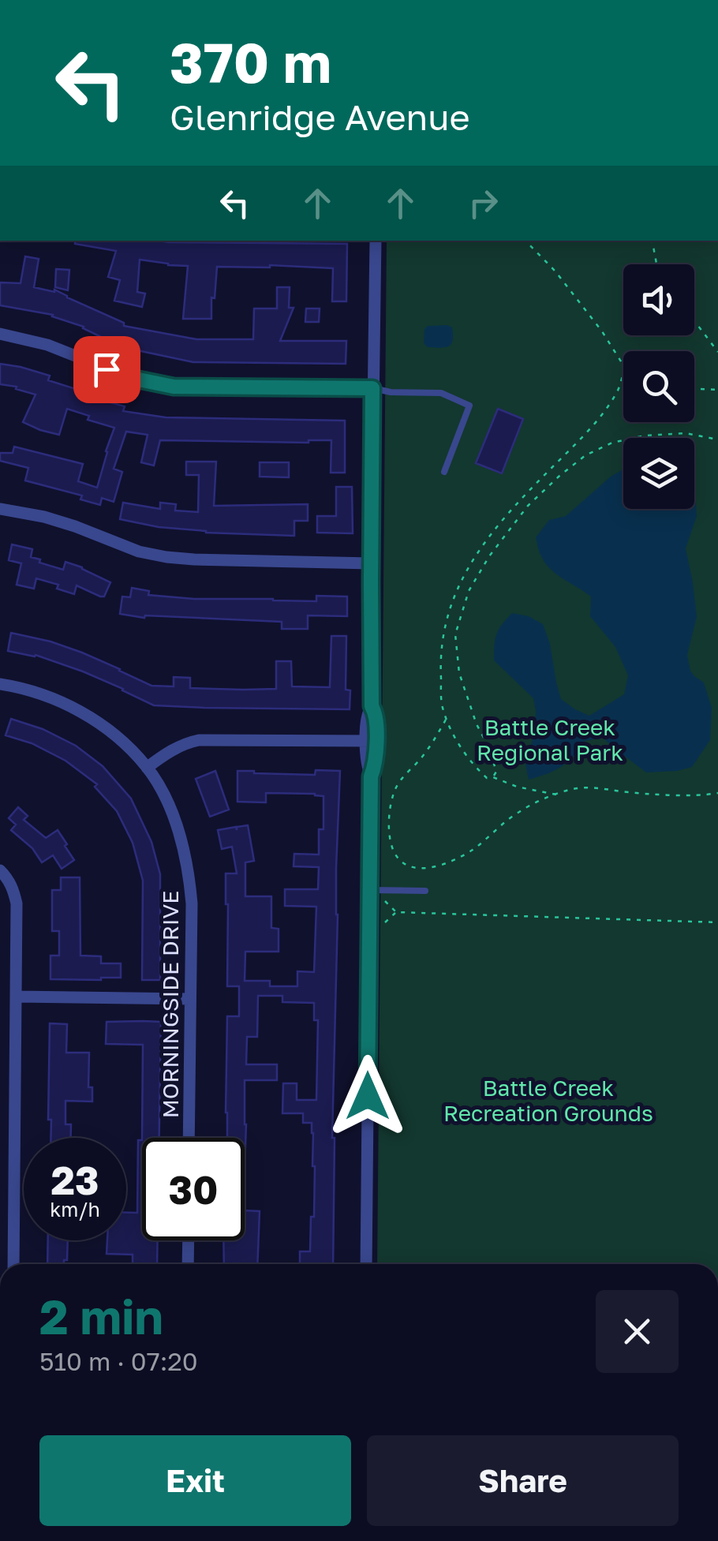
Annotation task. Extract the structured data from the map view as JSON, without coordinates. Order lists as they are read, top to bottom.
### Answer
{
  "streets": {
    "street": ["MORNINGSIDE DRIVE"]
  },
  "parks": ["Battle Creek Regional Park", "Battle Creek Recreation Grounds"],
  "page": {
    "turn": ["370 m", "Glenridge Avenue"],
    "speed": "23 km/h",
    "limit": "30",
    "heading": ["2 min", "510 m · 07:20"],
    "buttons": ["Exit", "Share"]
  }
}
